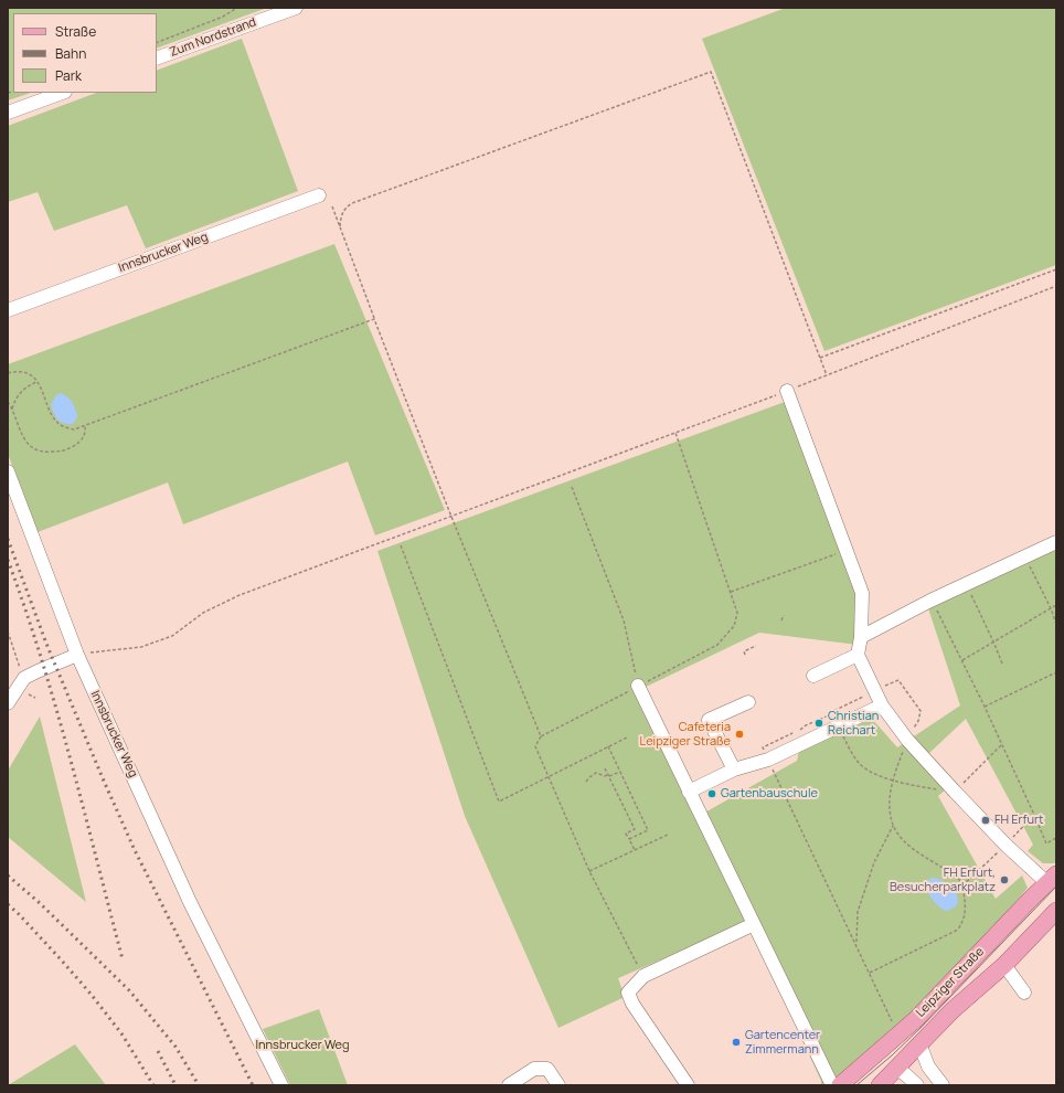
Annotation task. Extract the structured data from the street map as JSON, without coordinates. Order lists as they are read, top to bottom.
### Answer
{
  "streets": {
    "main road": ["Leipziger Straße"],
    "street": ["Zum Nordstrand", "Innsbrucker Weg"]
  },
  "parks": ["Innsbrucker Weg"],
  "places": [
    "Christian Reichart",
    "Cafeteria Leipziger Straße",
    "Gartenbauschule",
    "FH Erfurt",
    "FH Erfurt, Besucherparkplatz",
    "Gartencenter Zimmermann"
  ],
  "legend": ["Straße", "Bahn", "Park"]
}
